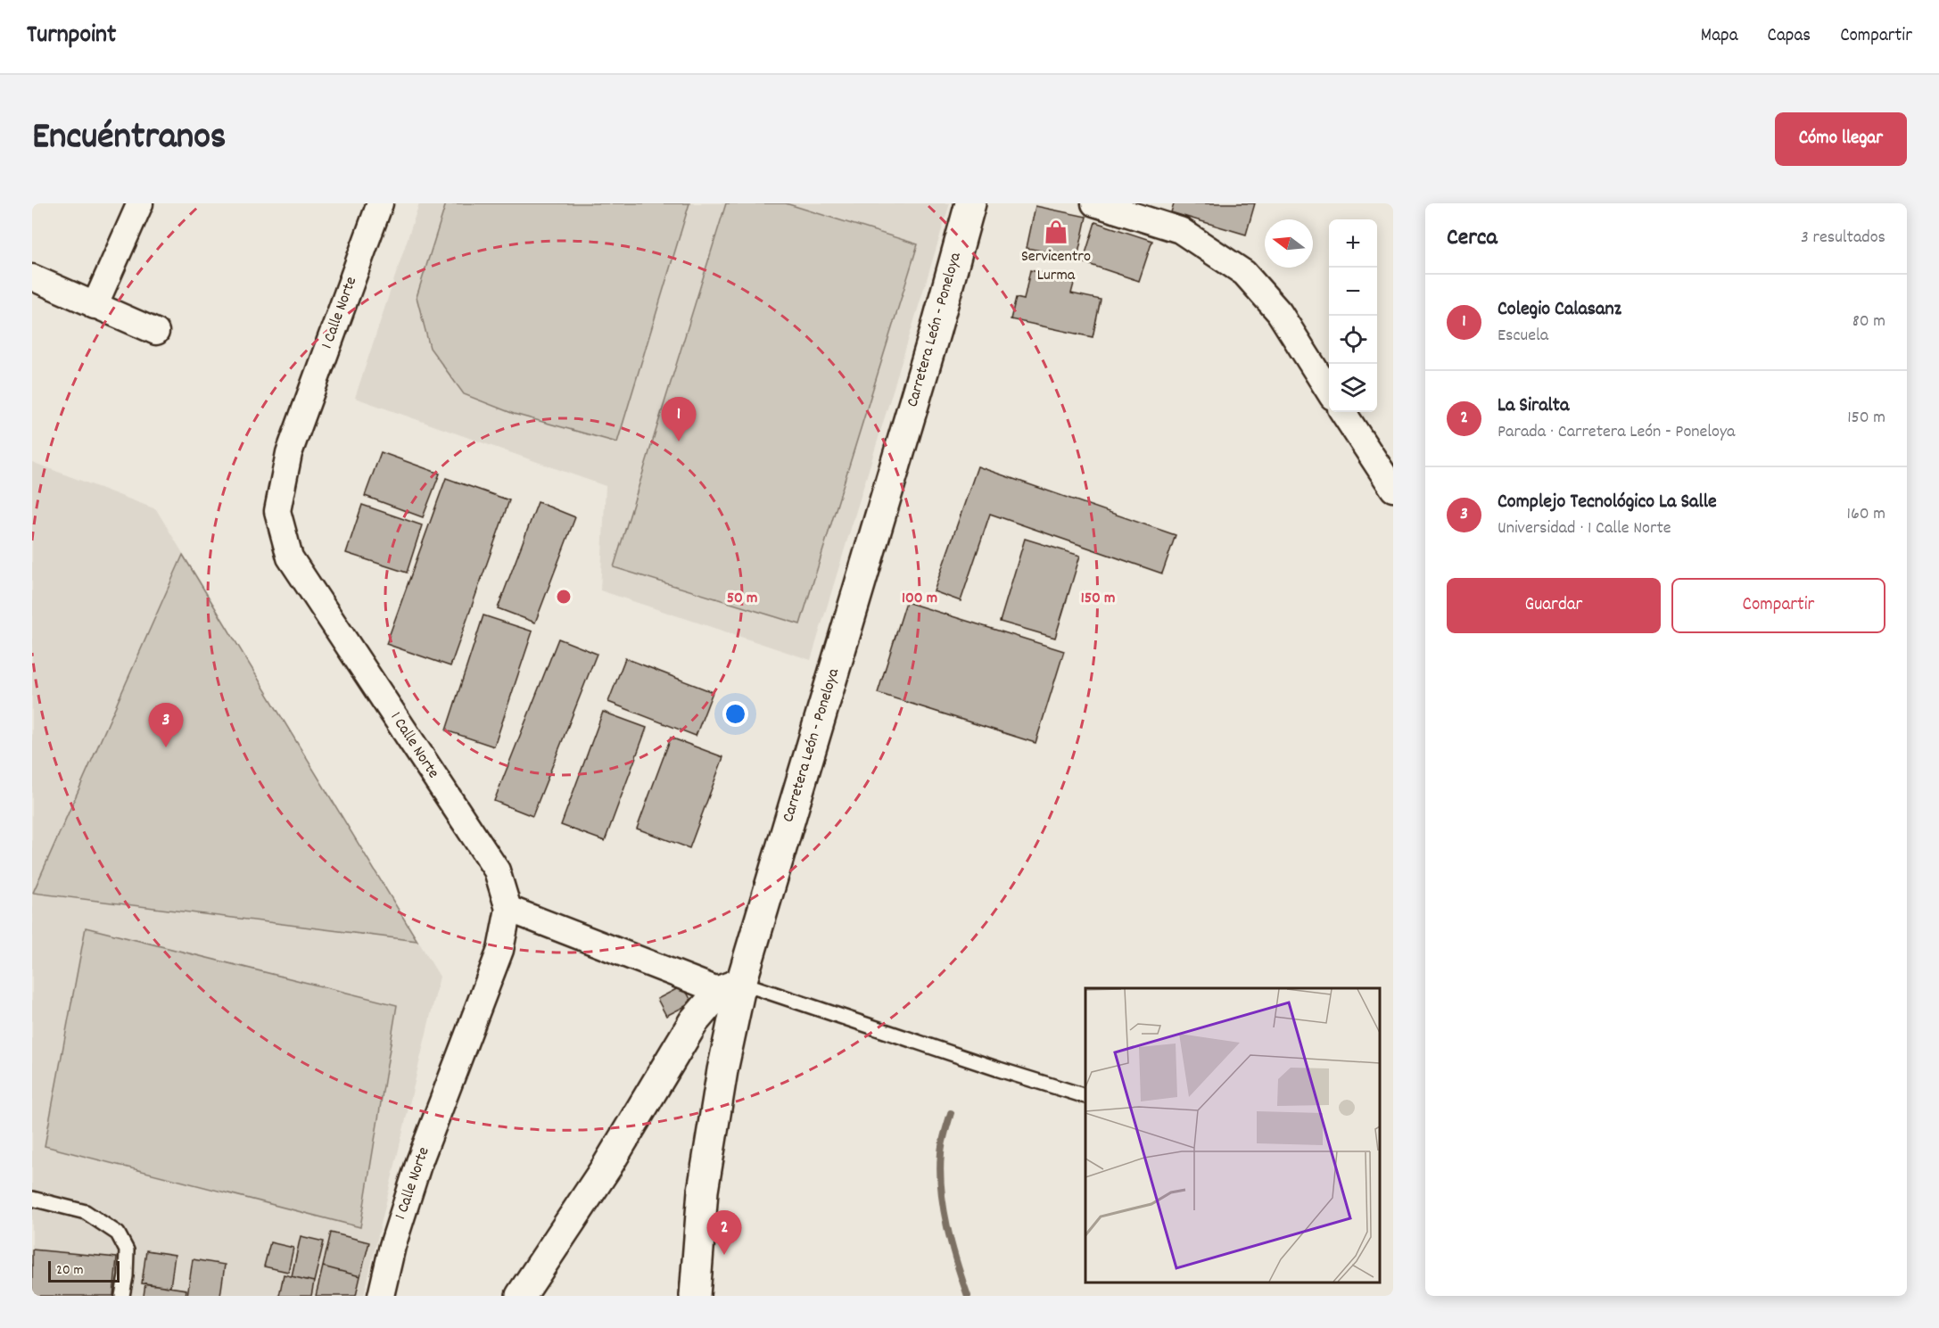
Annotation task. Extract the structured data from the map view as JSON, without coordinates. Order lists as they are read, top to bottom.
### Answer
{
  "streets": {
    "main road": ["Carretera León - Poneloya"],
    "street": ["1 Calle Norte"]
  },
  "places": {
    "shop": ["Servicentro Lurma"]
  },
  "scale_bar": "20 m",
  "north": "left",
  "page": {
    "header": "Turnpoint",
    "nav": ["Mapa", "Capas", "Compartir"],
    "title": "Encuéntranos",
    "buttons": [
      "Cómo llegar",
      ["Guardar", "Compartir"]
    ],
    "heading": ["Cerca", "3 resultados"],
    "map_buttons": ["+", "−"],
    "list": [
      {
        "mark": "1",
        "name": "Colegio Calasanz",
        "note": "Escuela",
        "value": "80 m"
      },
      {
        "mark": "2",
        "name": "La Siralta",
        "note": "Parada · Carretera León - Poneloya",
        "value": "150 m"
      },
      {
        "mark": "3",
        "name": "Complejo Tecnológico La Salle",
        "note": "Universidad · 1 Calle Norte",
        "value": "160 m"
      }
    ],
    "pins": ["1", "3", "2"],
    "scale": "20 m"
  },
  "rings": ["50 m", "100 m", "150 m"]
}
